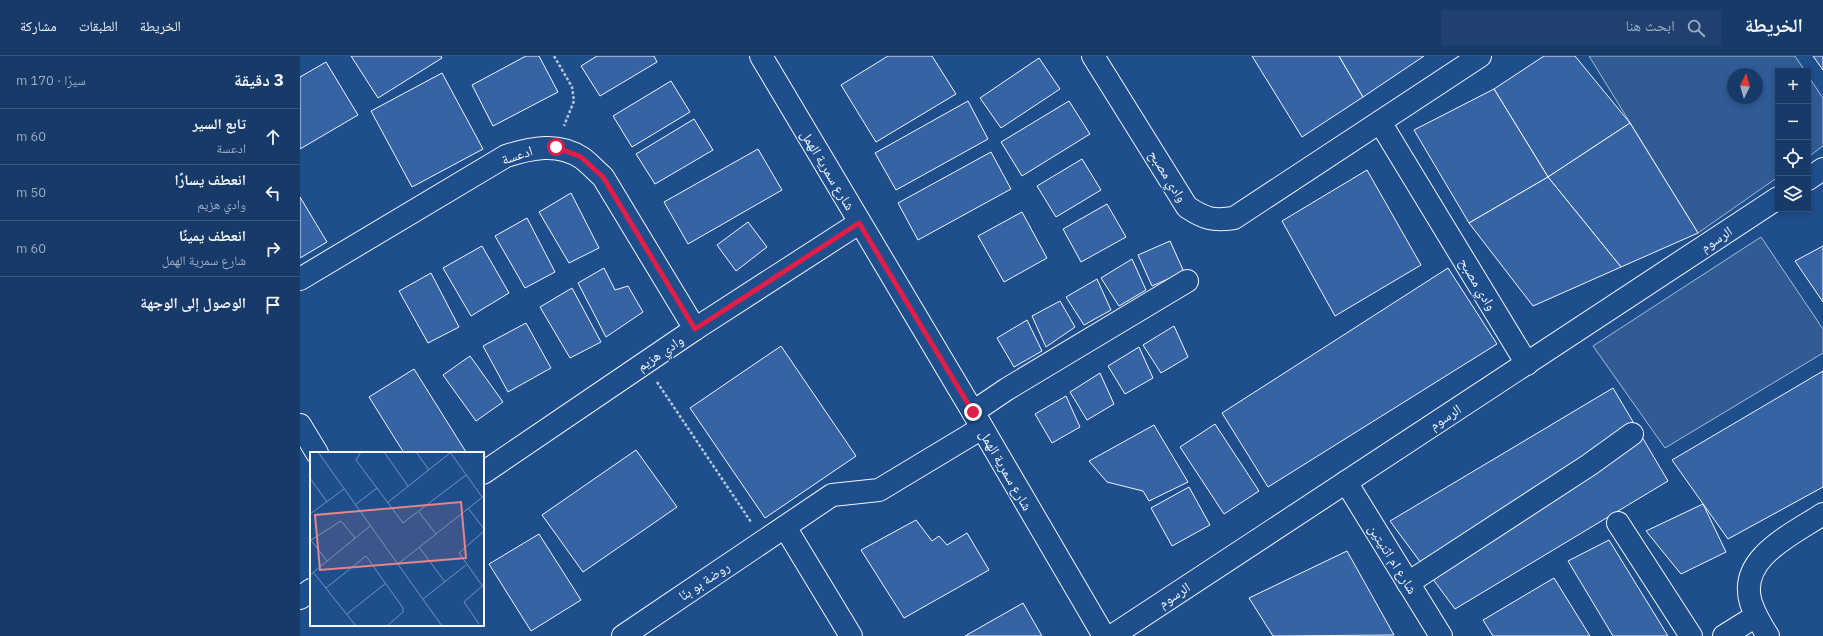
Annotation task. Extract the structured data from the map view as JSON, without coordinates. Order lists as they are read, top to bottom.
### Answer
{
  "streets": {
    "street": [
      "ادعسة",
      "شارع سمرية الهمل",
      "وادي مصبح",
      "الرسوم",
      "وادي هزيم",
      "شارع ام اثنيتين",
      "روضة بو بنّا"
    ]
  },
  "crossings": [
    ["ادعسة", "وادي هزيم"],
    ["شارع سمرية الهمل", "وادي هزيم"],
    ["شارع سمرية الهمل", "روضة بو بنّا"],
    ["وادي مصبح", "الرسوم"],
    ["الرسوم", "شارع ام اثنيتين"]
  ],
  "north": "top",
  "page": {
    "header": "الخريطة",
    "search": "ابحث هنا",
    "nav": ["الخريطة", "الطبقات", "مشاركة"],
    "heading": ["3 دقيقة", "سيرًا · 170 m"],
    "map_buttons": ["+", "−"],
    "list": [
      ["تابع السير", "ادعسة", "60 m"],
      ["انعطف يسارًا", "وادي هزيم", "50 m"],
      ["انعطف يمينًا", "شارع سمرية الهمل", "60 m"],
      "الوصول إلى الوجهة"
    ]
  }
}
